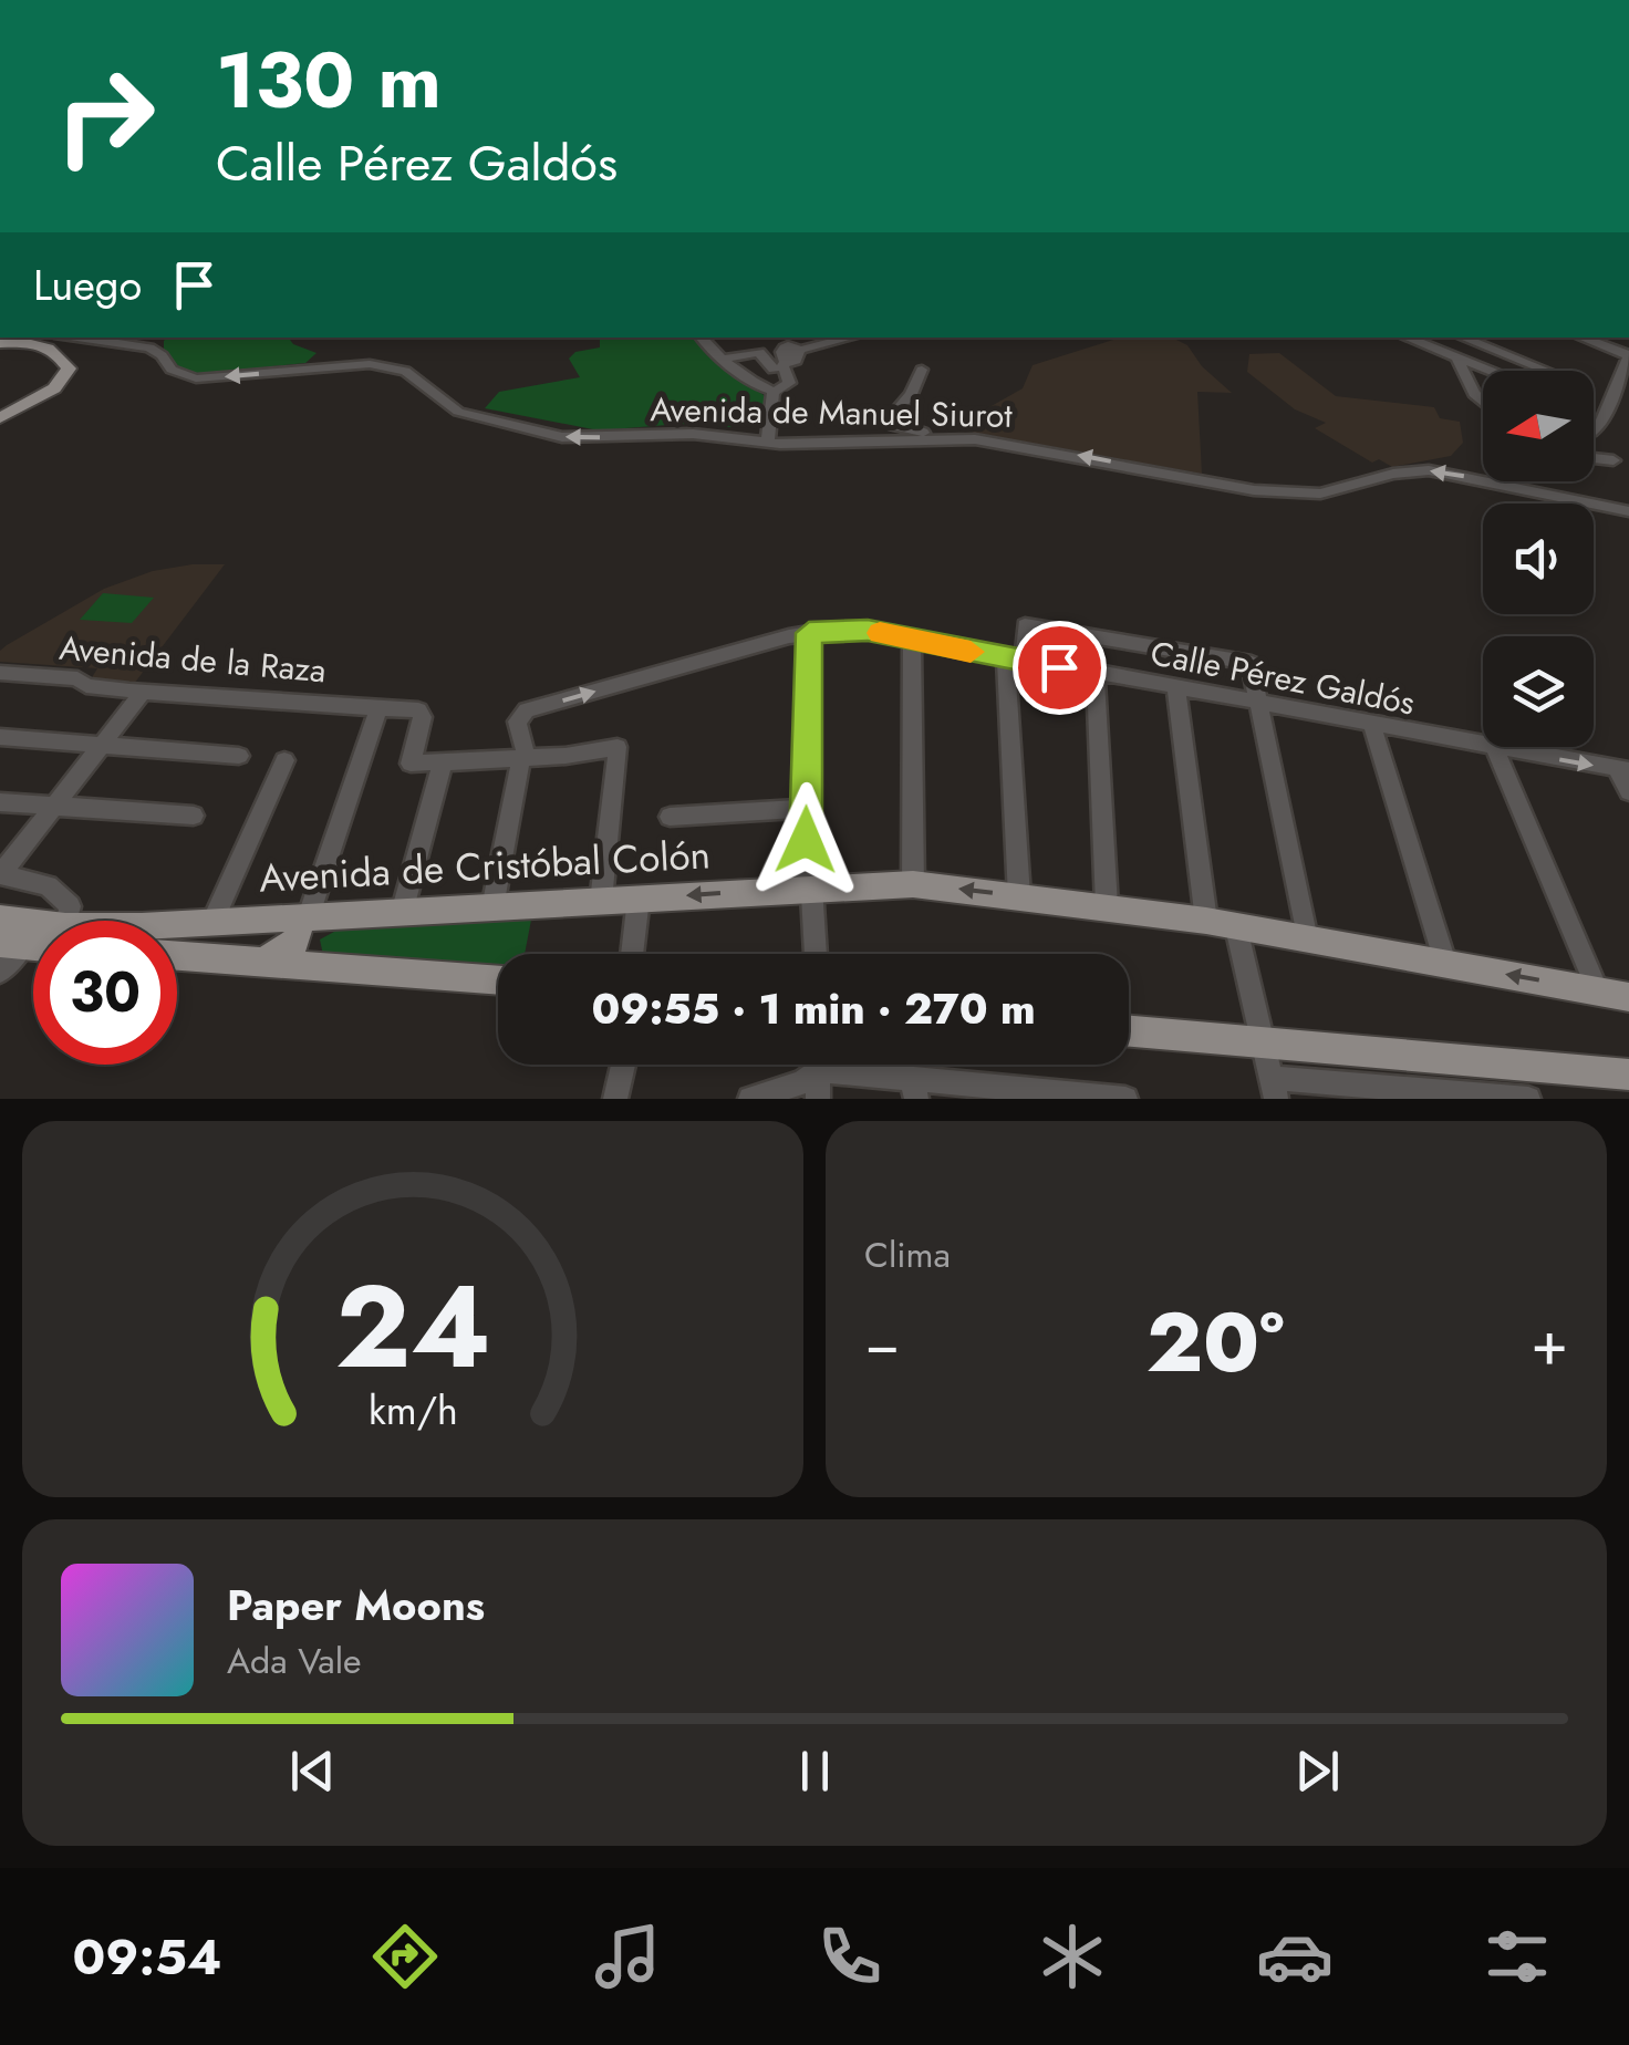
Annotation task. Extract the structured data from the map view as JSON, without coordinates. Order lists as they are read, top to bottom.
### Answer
{
  "streets": {
    "main road": ["Avenida de Cristóbal Colón"],
    "street": ["Avenida de Manuel Siurot", "Avenida de la Raza", "Calle Pérez Galdós"]
  },
  "one_way": ["Avenida de Manuel Siurot", "Calle Pérez Galdós"],
  "north": "left",
  "page": {
    "turn": ["130 m", "Calle Pérez Galdós"],
    "then": "Luego",
    "limit": "30",
    "trip": "09:55 · 1 min · 270 m",
    "tile": "Clima",
    "heat": ["−", "20°", "+"],
    "song": ["Paper Moons", "Ada Vale"],
    "tabs": "09:54",
    "gauge": ["24", "km/h"]
  }
}
